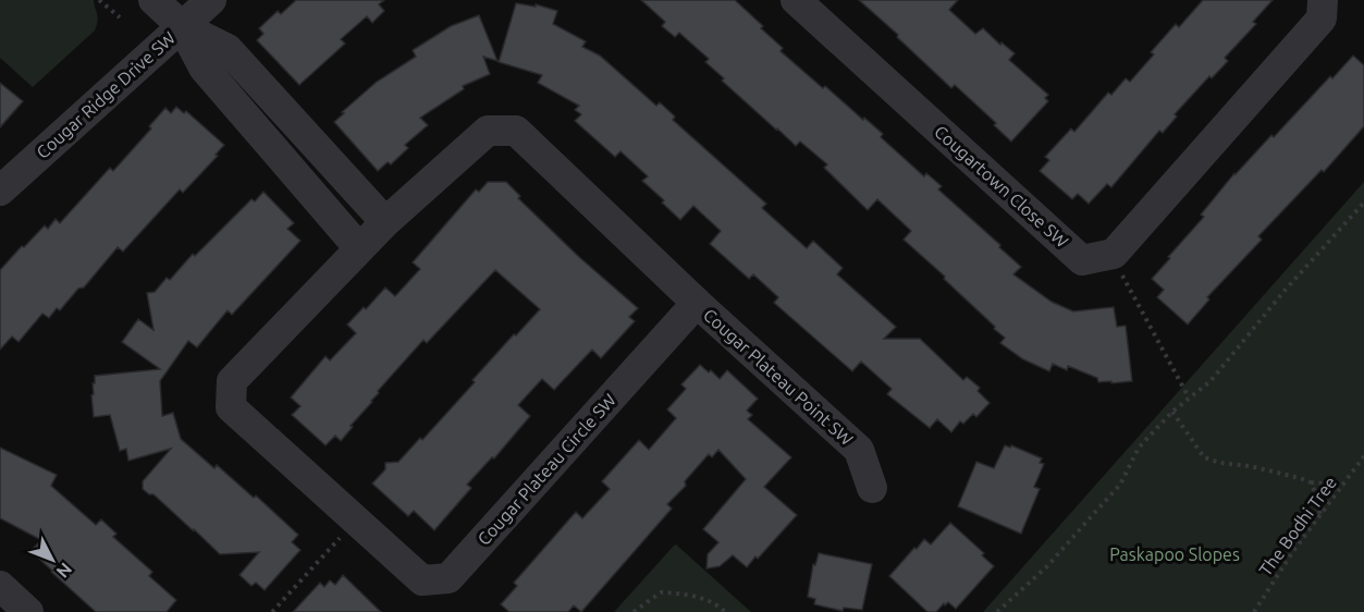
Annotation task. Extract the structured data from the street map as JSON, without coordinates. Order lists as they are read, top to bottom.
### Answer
{
  "streets": {
    "street": [
      "Cougar Ridge Drive SW",
      "Cougartown Close SW",
      "Cougar Plateau Point SW",
      "Cougar Plateau Circle SW"
    ],
    "path": ["The Bodhi Tree"]
  },
  "crossings": [
    ["Cougar Plateau Point SW", "Cougar Plateau Circle SW"]
  ],
  "parks": ["Paskapoo Slopes"],
  "north": "bottom right"
}
